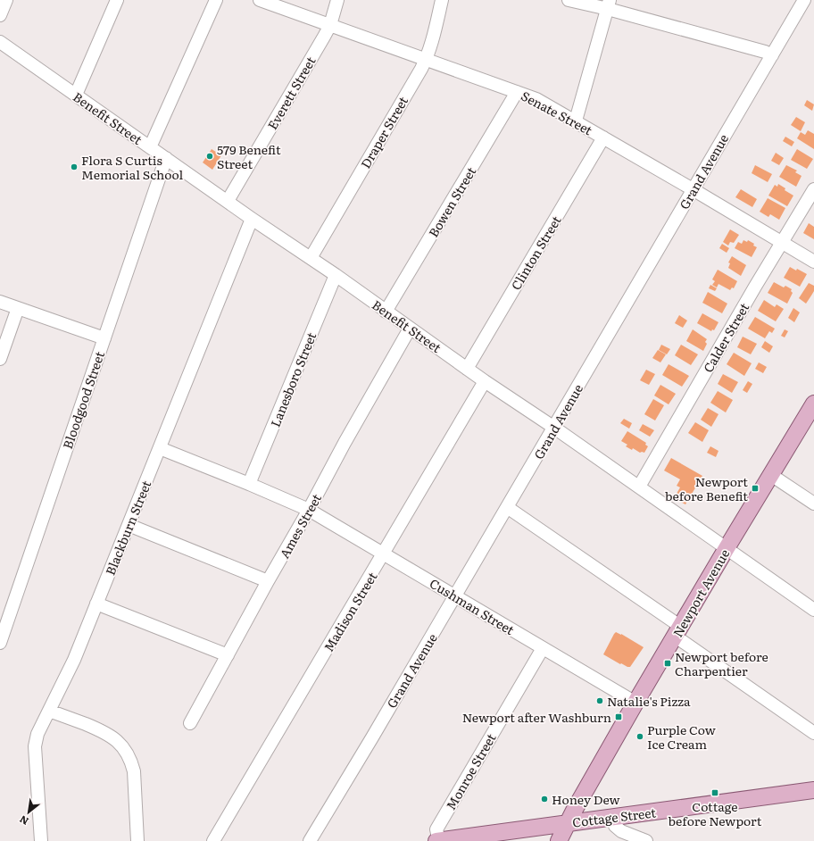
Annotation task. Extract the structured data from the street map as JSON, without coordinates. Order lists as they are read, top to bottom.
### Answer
{
  "streets": {
    "main road": ["Newport Avenue", "Cottage Street"],
    "street": [
      "Everett Street",
      "Senate Street",
      "Benefit Street",
      "Draper Street",
      "Grand Avenue",
      "Bowen Street",
      "Clinton Street",
      "Calder Street",
      "Lanesboro Street",
      "Bloodgood Street",
      "Ames Street",
      "Blackburn Street",
      "Cushman Street",
      "Madison Street",
      "Monroe Street"
    ]
  },
  "crossings": [
    ["Everett Street", "Senate Street"],
    ["Everett Street", "Benefit Street"],
    ["Senate Street", "Draper Street"],
    ["Senate Street", "Grand Avenue"],
    ["Senate Street", "Bowen Street"],
    ["Senate Street", "Clinton Street"],
    ["Senate Street", "Calder Street"],
    ["Benefit Street", "Draper Street"],
    ["Benefit Street", "Grand Avenue"],
    ["Benefit Street", "Bowen Street"],
    ["Benefit Street", "Clinton Street"],
    ["Benefit Street", "Calder Street"],
    ["Benefit Street", "Lanesboro Street"],
    ["Benefit Street", "Bloodgood Street"],
    ["Benefit Street", "Ames Street"],
    ["Benefit Street", "Blackburn Street"],
    ["Benefit Street", "Newport Avenue"],
    ["Benefit Street", "Madison Street"],
    ["Grand Avenue", "Cushman Street"],
    ["Lanesboro Street", "Cushman Street"],
    ["Ames Street", "Cushman Street"],
    ["Blackburn Street", "Cushman Street"],
    ["Newport Avenue", "Cushman Street"],
    ["Newport Avenue", "Cottage Street"],
    ["Cushman Street", "Madison Street"],
    ["Cushman Street", "Monroe Street"],
    ["Monroe Street", "Cottage Street"]
  ],
  "places": {
    "other": [
      "579 Benefit Street",
      "Flora S Curtis Memorial School",
      "Natalie's Pizza",
      "Purple Cow Ice Cream",
      "Honey Dew"
    ],
    "transit": [
      "Newport before Benefit",
      "Newport before Charpentier",
      "Newport after Washburn",
      "Cottage before Newport"
    ]
  },
  "north": "bottom left"
}
